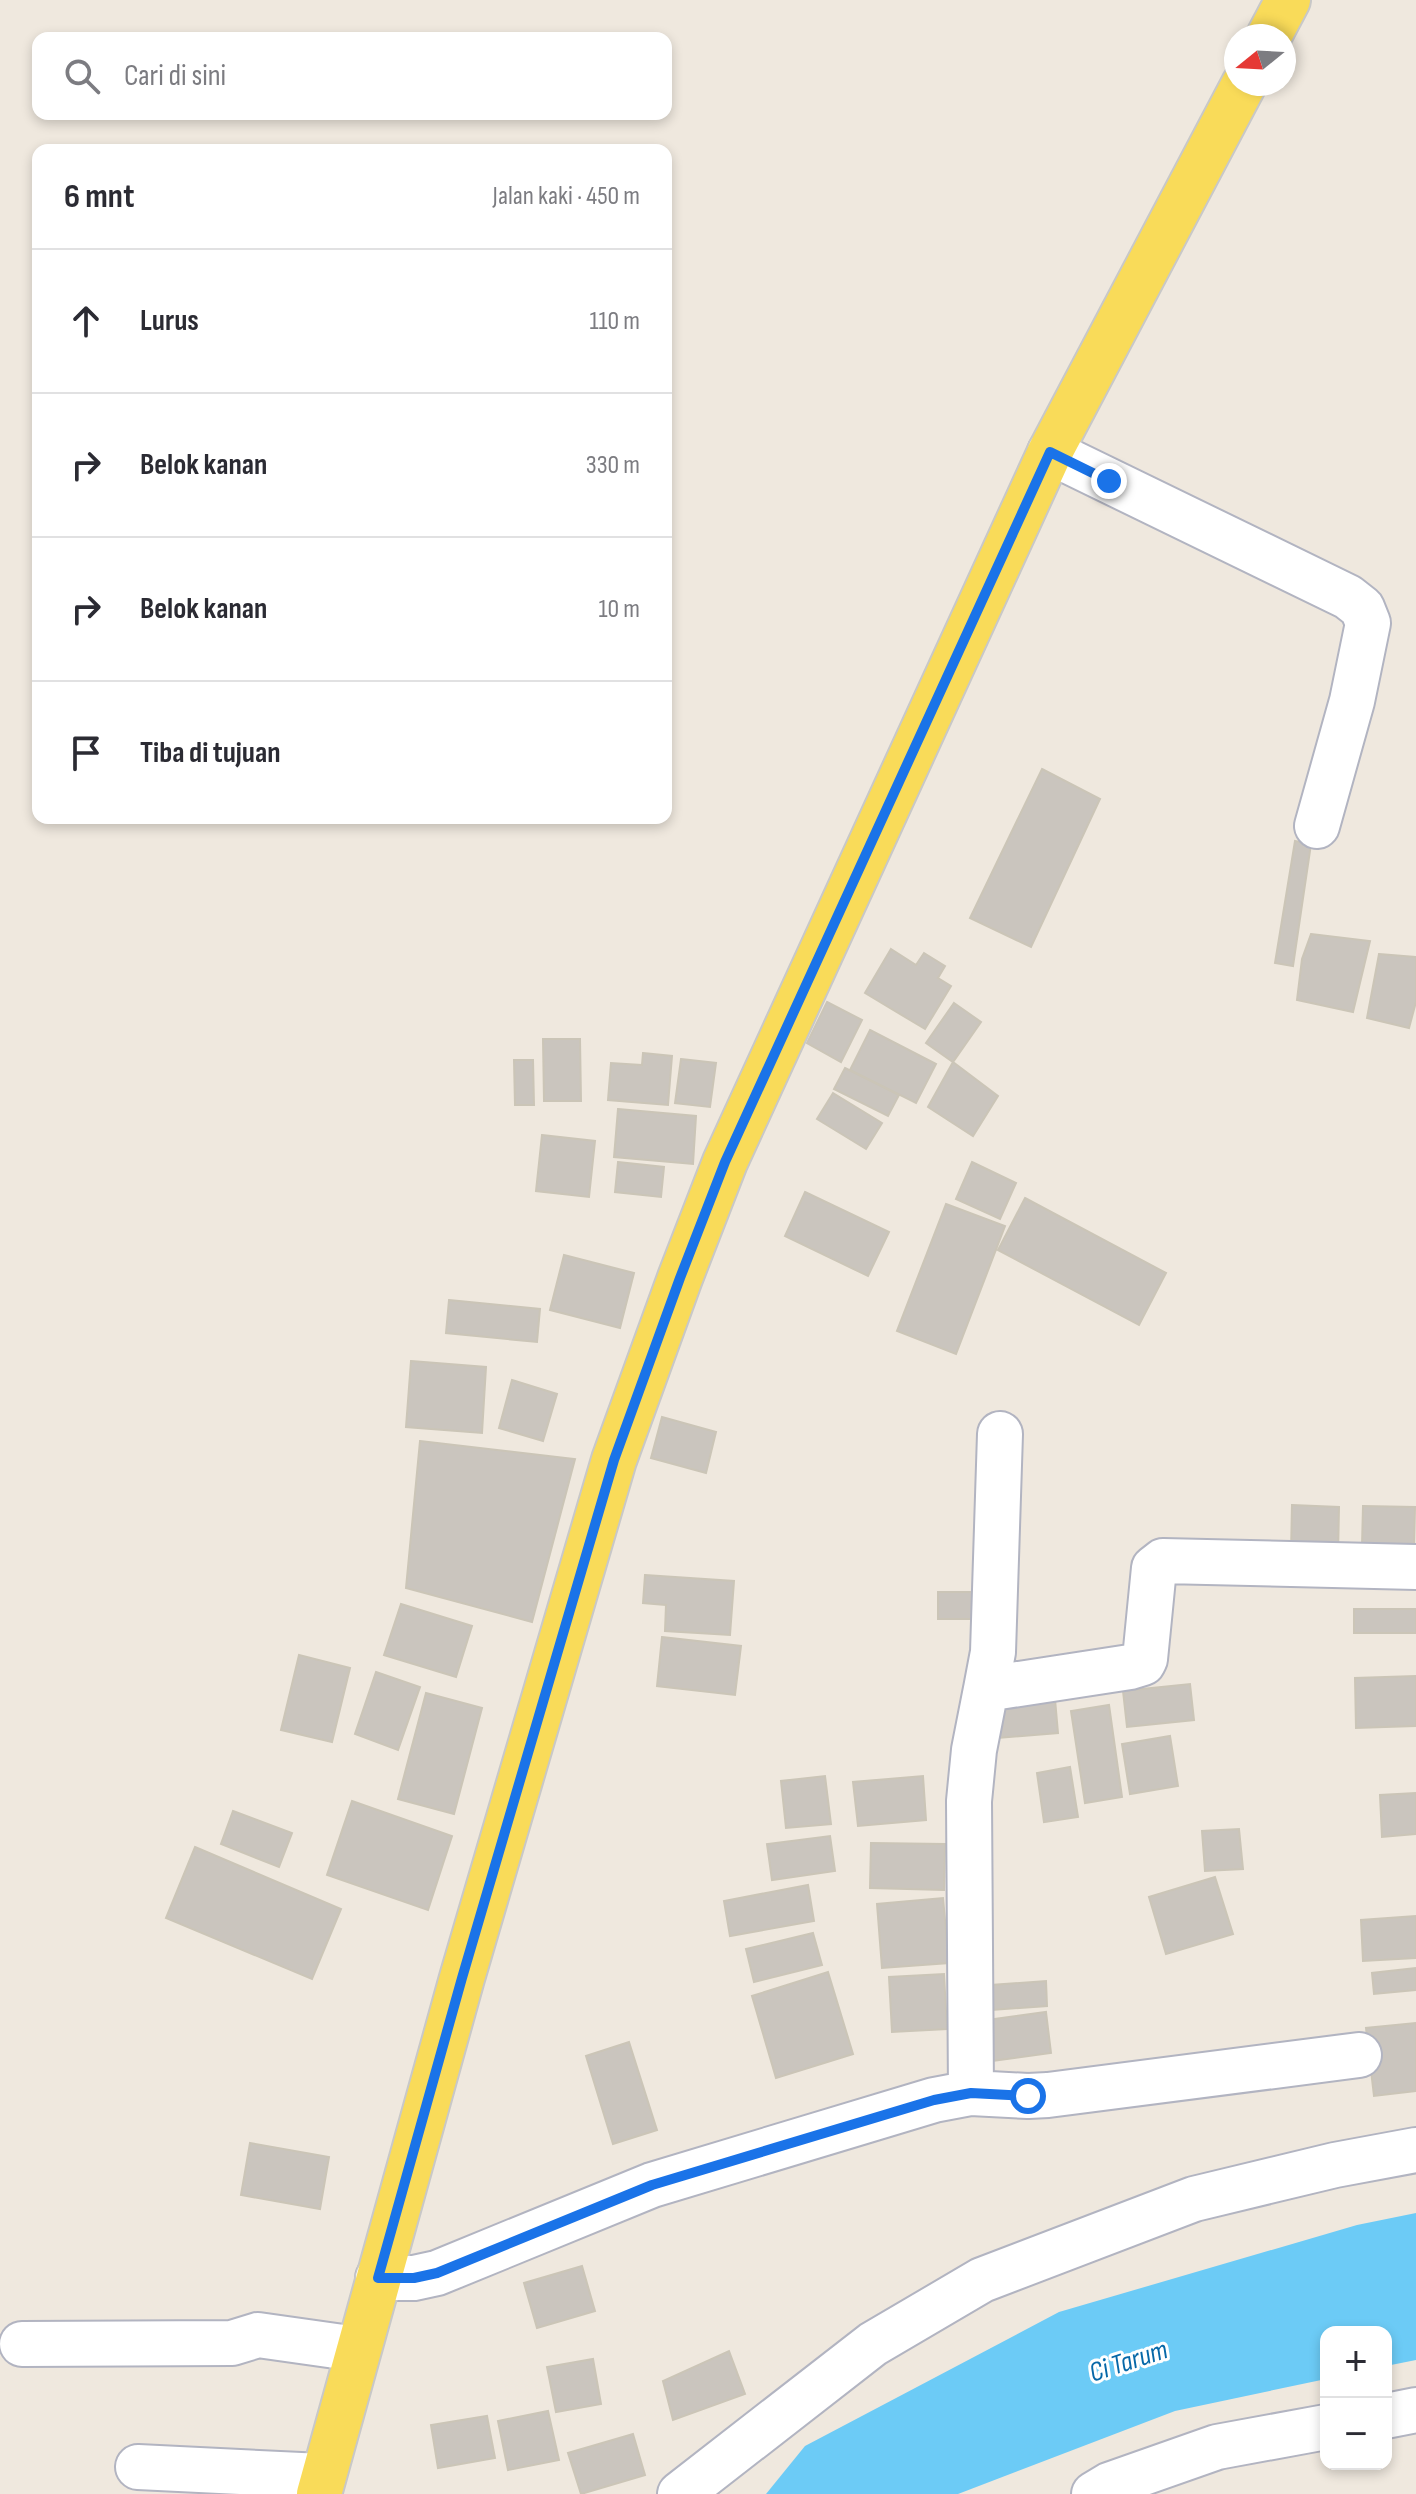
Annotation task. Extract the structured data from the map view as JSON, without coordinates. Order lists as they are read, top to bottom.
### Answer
{
  "water": ["Ci Tarum"],
  "north": "left",
  "page": {
    "search": "Cari di sini",
    "heading": ["6 mnt", "Jalan kaki · 450 m"],
    "list": [
      ["Lurus", "110 m"],
      ["Belok kanan", "330 m"],
      ["Belok kanan", "10 m"],
      "Tiba di tujuan"
    ],
    "map_buttons": ["+", "−"]
  }
}
